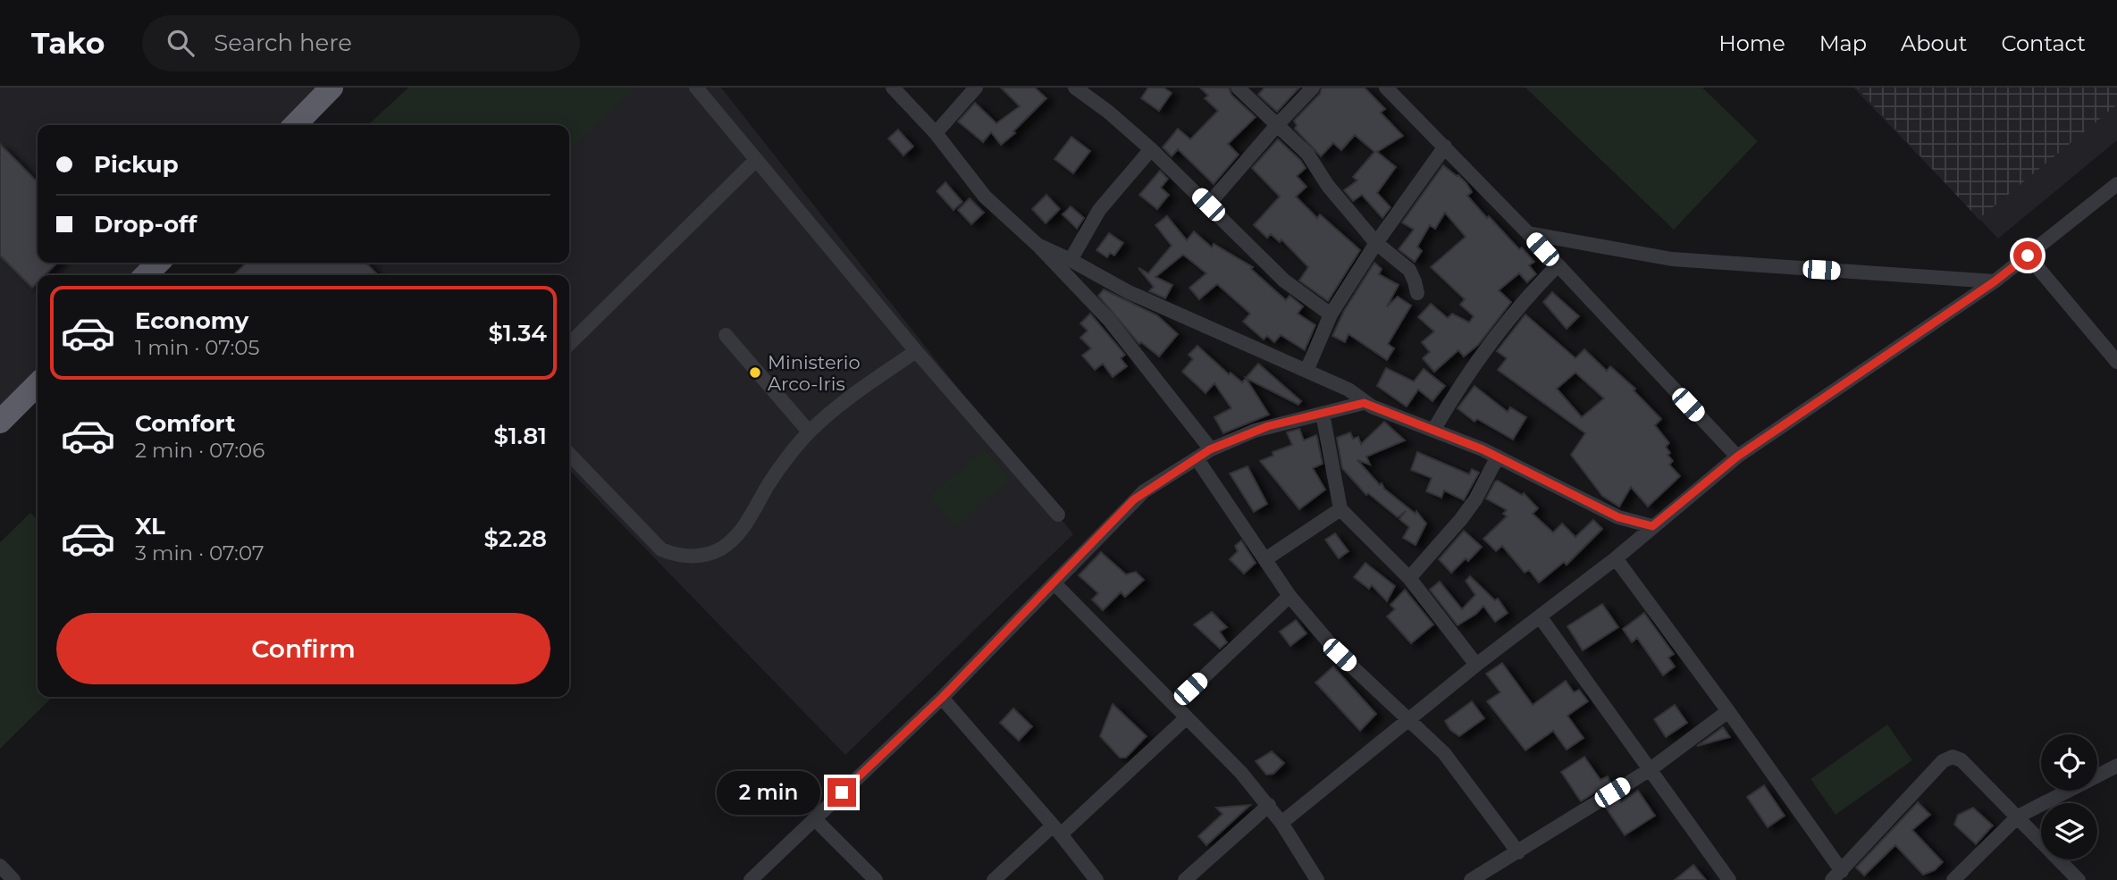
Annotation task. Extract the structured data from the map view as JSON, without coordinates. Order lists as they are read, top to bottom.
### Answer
{
  "places": ["Ministerio Arco-Iris"],
  "page": {
    "header": "Tako",
    "search": "Search here",
    "nav": [
      "Home",
      "Map",
      "About",
      "Contact"
    ],
    "banner": ["Pickup", "Drop-off"],
    "list": [
      {
        "name": "Economy",
        "note": "1 min · 07:05",
        "value": "$1.34"
      },
      {
        "name": "Comfort",
        "note": "2 min · 07:06",
        "value": "$1.81"
      },
      {
        "name": "XL",
        "note": "3 min · 07:07",
        "value": "$2.28"
      }
    ],
    "buttons": "Confirm",
    "bubble": "2 min"
  }
}
